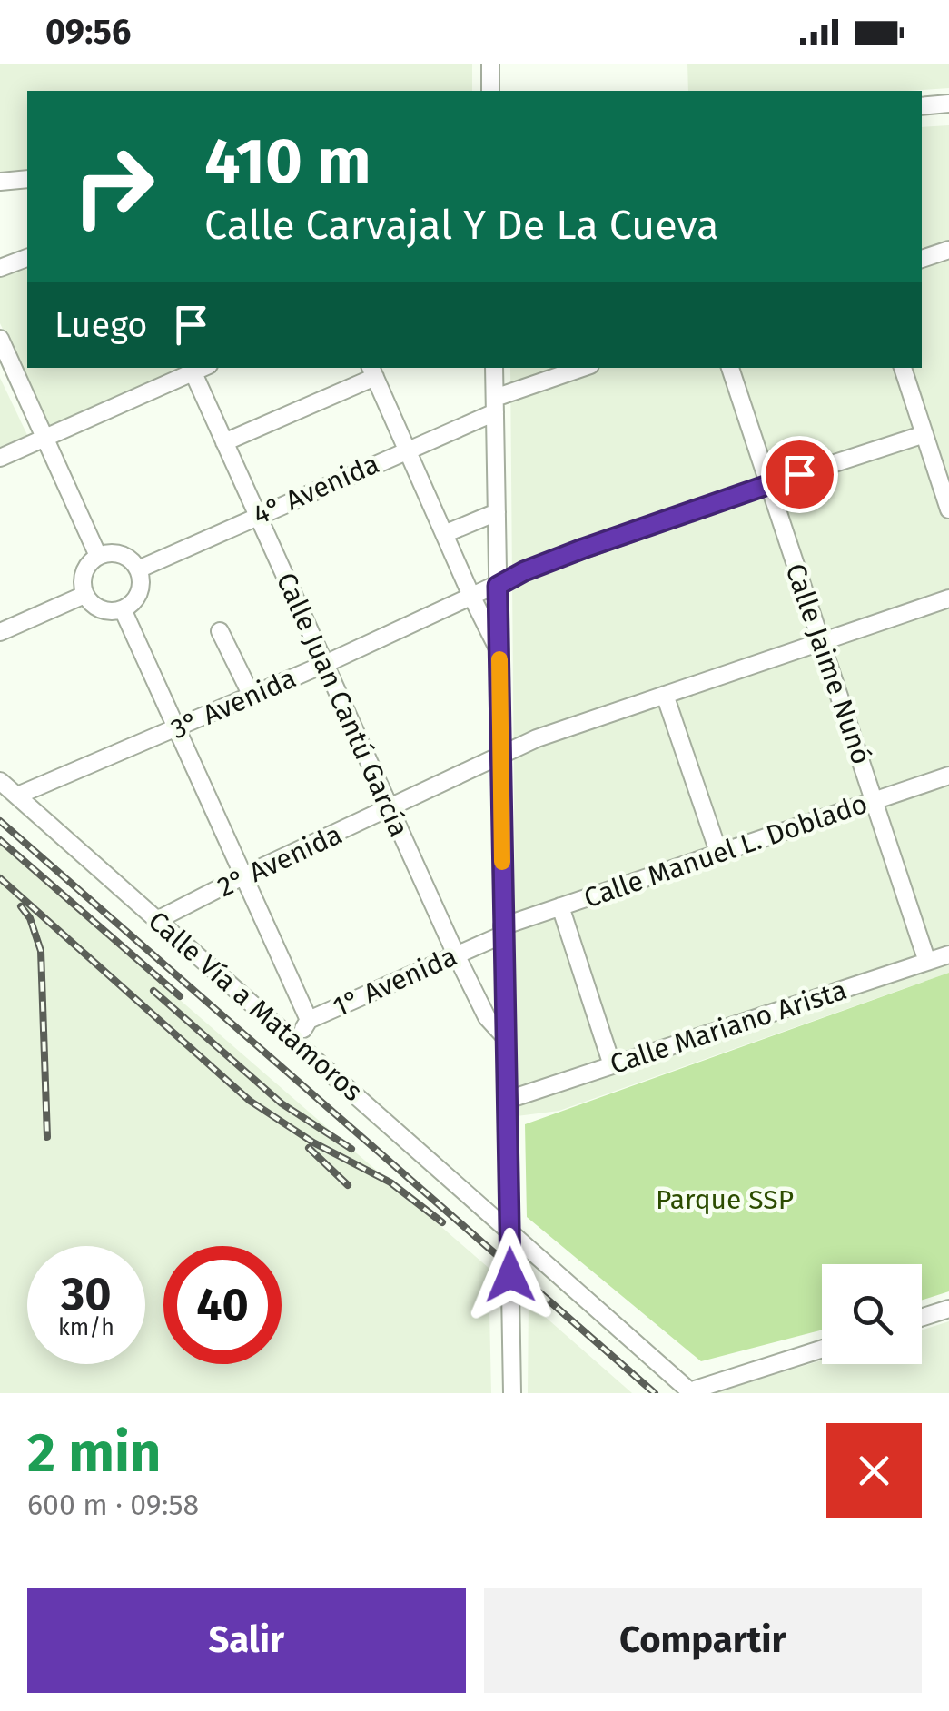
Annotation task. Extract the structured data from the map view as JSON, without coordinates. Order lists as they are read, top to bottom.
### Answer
{
  "streets": {
    "street": [
      "4° Avenida",
      "Calle Jaime Nunó",
      "3° Avenida",
      "Calle Juan Cantú García",
      "Calle Manuel L. Doblado",
      "2° Avenida",
      "1° Avenida",
      "Calle Vía a Matamoros",
      "Calle Mariano Arista"
    ]
  },
  "crossings": [
    ["4° Avenida", "Calle Juan Cantú García"],
    ["Calle Jaime Nunó", "3° Avenida"],
    ["Calle Jaime Nunó", "Calle Manuel L. Doblado"],
    ["Calle Jaime Nunó", "2° Avenida"],
    ["Calle Jaime Nunó", "Calle Mariano Arista"],
    ["3° Avenida", "Calle Juan Cantú García"],
    ["3° Avenida", "Calle Vía a Matamoros"],
    ["Calle Juan Cantú García", "2° Avenida"],
    ["Calle Juan Cantú García", "1° Avenida"],
    ["Calle Manuel L. Doblado", "1° Avenida"],
    ["2° Avenida", "Calle Vía a Matamoros"],
    ["1° Avenida", "Calle Vía a Matamoros"]
  ],
  "parks": ["Parque SSP"],
  "page": {
    "status": "09:56",
    "turn": ["410 m", "Calle Carvajal Y De La Cueva"],
    "then": "Luego",
    "speed": "30 km/h",
    "limit": "40",
    "heading": ["2 min", "600 m · 09:58"],
    "buttons": ["Salir", "Compartir"]
  }
}
